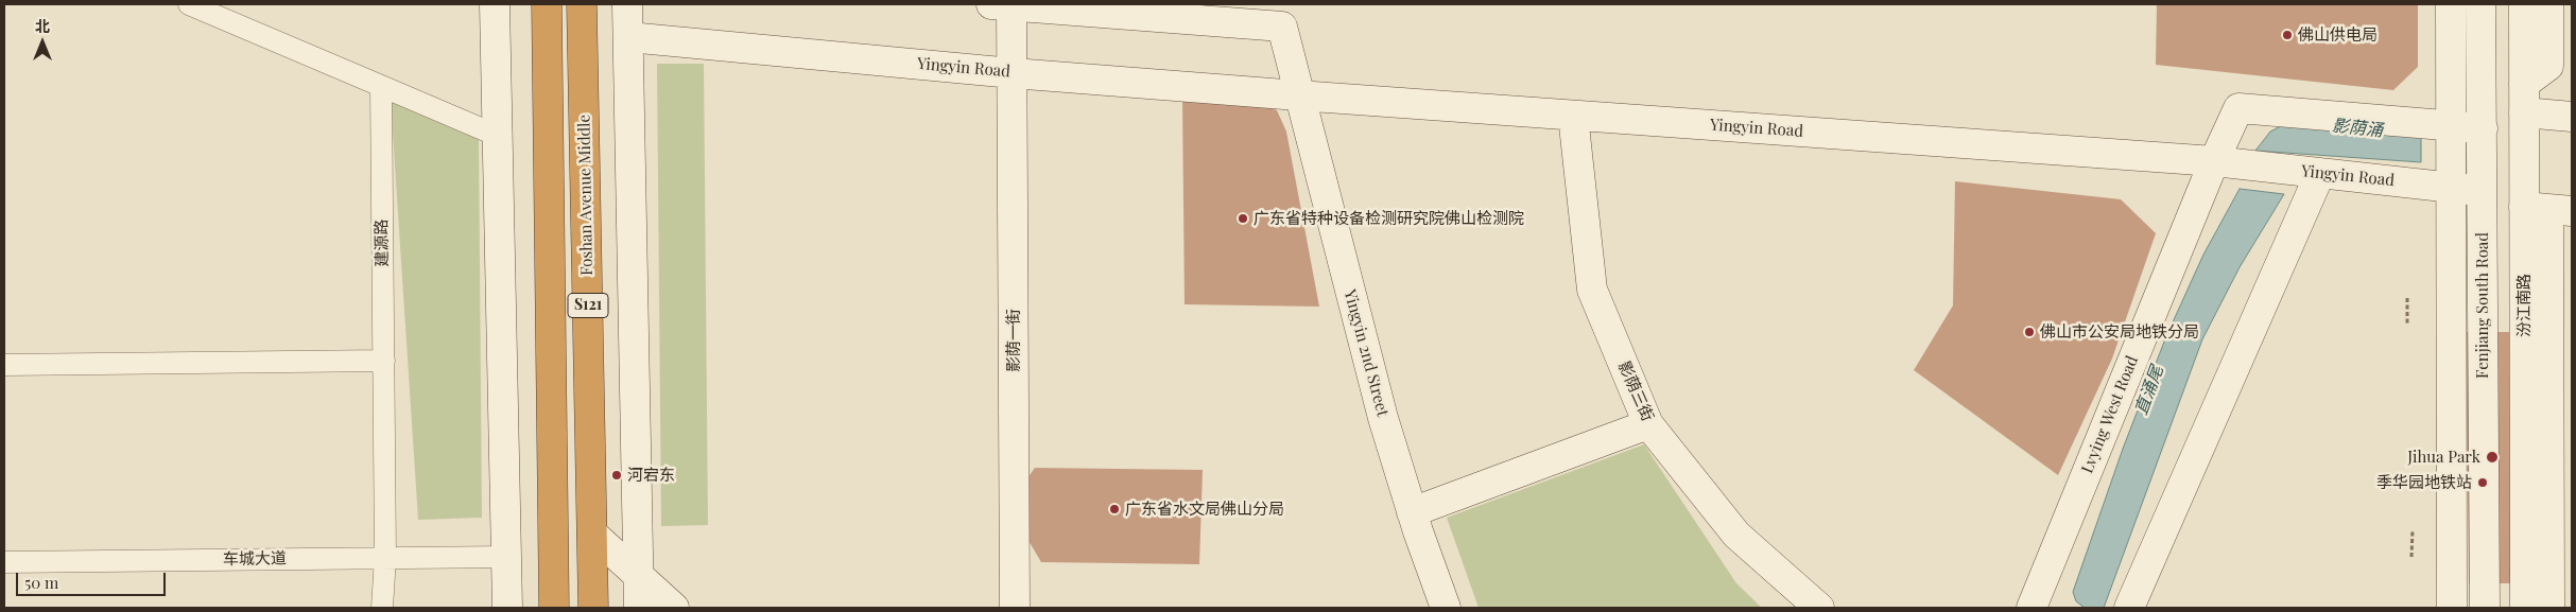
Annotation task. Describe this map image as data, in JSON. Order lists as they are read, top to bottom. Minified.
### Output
{"streets":{"highway":["Foshan Avenue Middle","S121"],"street":["Yingyin Road","建源路","Fenjiang South Road","汾江南路","影荫一街","Yingyin 2nd Street","影荫三街","Lvying West Road","车城大道"]},"crossings":[["Yingyin Road","Fenjiang South Road"],["Yingyin Road","影荫一街"],["Yingyin Road","Yingyin 2nd Street"],["Yingyin Road","影荫三街"],["Yingyin Road","Lvying West Road"],["建源路","车城大道"]],"water":["影荫涌","直涌尾"],"places":["佛山供电局","广东省特种设备检测研究院佛山检测院","佛山市公安局地铁分局","Jihua Park","河宕东","季华园地铁站","广东省水文局佛山分局"],"scale_bar":"50 m","north":"top"}
